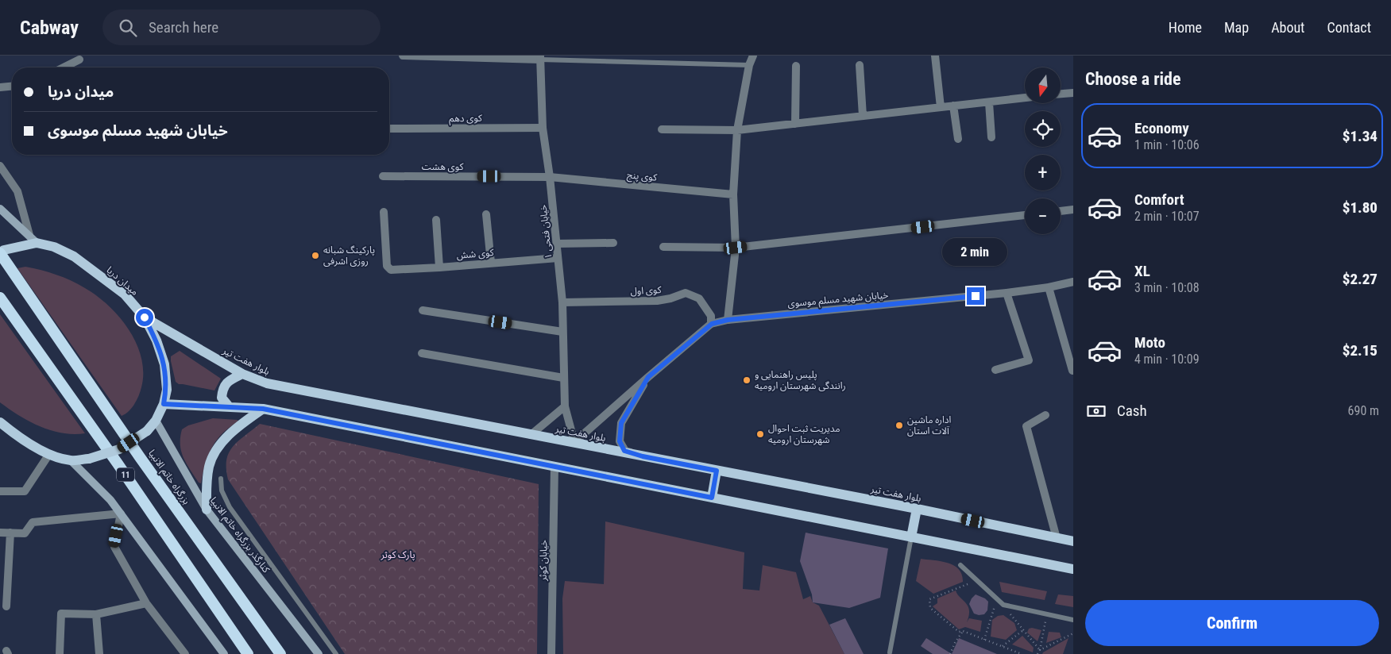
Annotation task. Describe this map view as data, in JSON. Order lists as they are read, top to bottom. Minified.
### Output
{"streets":{"highway":["11","بزرگراه خاتم الانبیا"],"main road":["میدان دریا","بلوار هفت تیر","کنارگذر بزرگراه خاتم الانبیا"],"street":["کوی دهم","کوی هشت","کوی پنج","خیابان فتحی ۱","کوی شش","کوی اول","خیابان شهید مسلم موسوی","خیابان کوثر"]},"crossings":[["کوی دهم","خیابان فتحی ۱"],["کوی هشت","کوی پنج"],["کوی هشت","خیابان فتحی ۱"],["کوی پنج","خیابان فتحی ۱"],["خیابان فتحی ۱","کوی شش"],["خیابان فتحی ۱","کوی اول"],["خیابان فتحی ۱","خیابان شهید مسلم موسوی"],["خیابان فتحی ۱","بلوار هفت تیر"],["میدان دریا","بلوار هفت تیر"],["میدان دریا","کنارگذر بزرگراه خاتم الانبیا"],["کوی اول","خیابان شهید مسلم موسوی"],["خیابان شهید مسلم موسوی","بلوار هفت تیر"]],"parks":["پارک کوثر"],"places":["پارکینگ شبانه روزی اشرفی","پلیس راهنمایی و رانندگی شهرستان ارومیه","اداره ماشین آلات استان","مدیریت ثبت احوال شهرستان ارومیه"],"north":"bottom","page":{"header":"Cabway","search":"Search here","nav":["Home","Map","About","Contact"],"heading":"Choose a ride","map_buttons":["+","−"],"banner":["میدان دریا","خیابان شهید مسلم موسوی"],"list":[{"name":"Economy","note":"1 min · 10:06","value":"$1.34"},{"name":"Comfort","note":"2 min · 10:07","value":"$1.80"},{"name":"XL","note":"3 min · 10:08","value":"$2.27"},{"name":"Moto","note":"4 min · 10:09","value":"$2.15"}],"bubble":"2 min","pay":["Cash","690 m"],"buttons":"Confirm"}}
